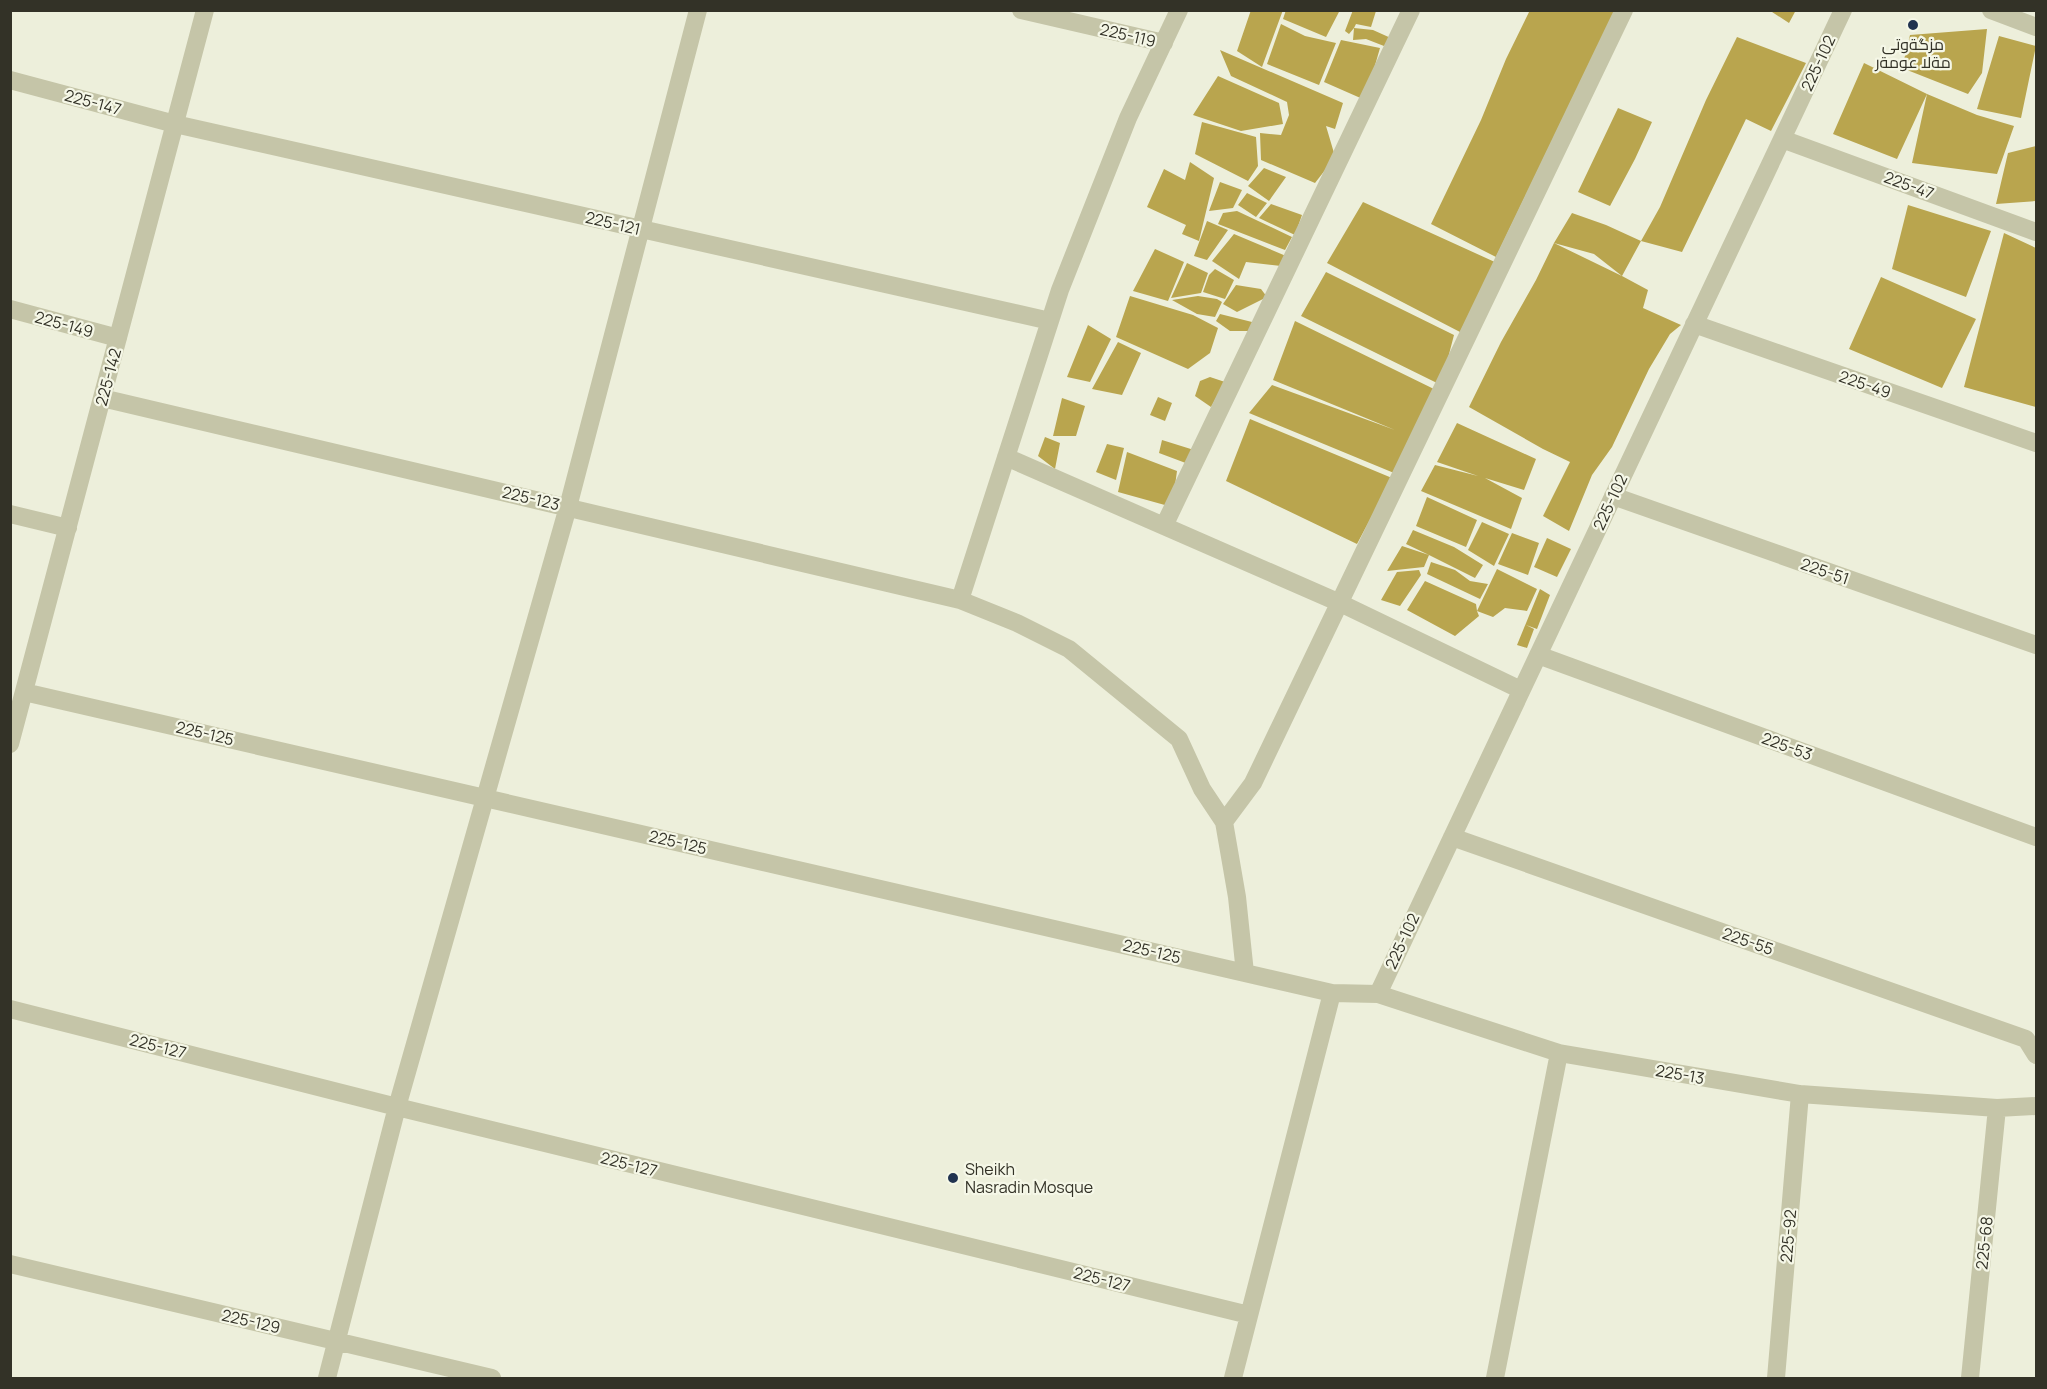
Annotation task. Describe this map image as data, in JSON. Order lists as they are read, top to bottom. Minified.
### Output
{"streets":{"street":["225-119","225-102","225-147","225-47","225-121","225-149","225-142","225-49","225-123","225-51","225-125","225-53","225-55","225-127","225-13","225-92","225-68","225-129"]},"crossings":[["225-102","225-47"],["225-102","225-49"],["225-102","225-51"],["225-102","225-53"],["225-102","225-55"],["225-102","225-13"],["225-147","225-121"],["225-147","225-142"],["225-121","225-142"],["225-149","225-142"],["225-142","225-123"],["225-142","225-125"],["225-125","225-13"],["225-13","225-92"],["225-13","225-68"]],"places":["مزگةوتی مةلا عومةر","Sheikh Nasradin Mosque"]}
